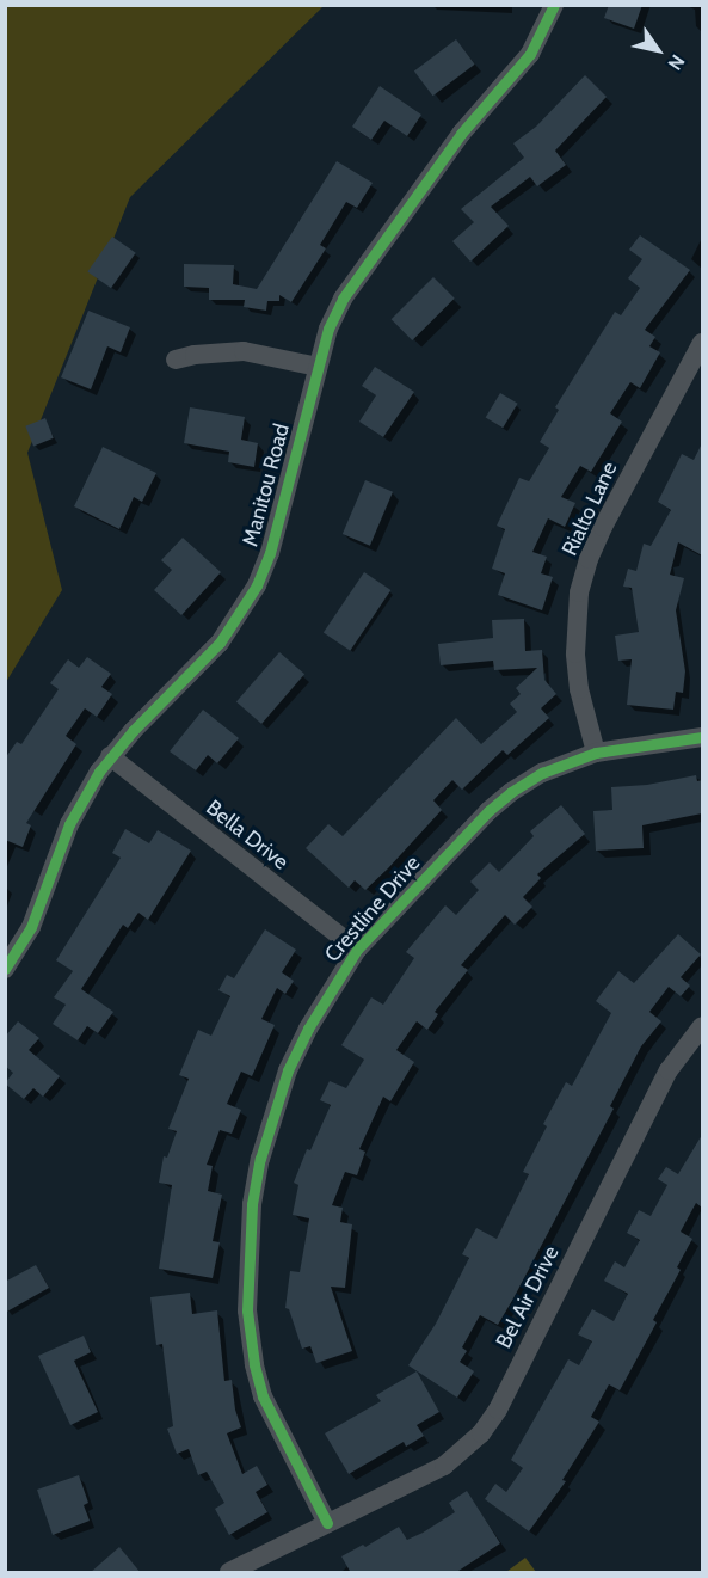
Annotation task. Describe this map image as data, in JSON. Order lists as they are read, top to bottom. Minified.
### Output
{"streets":{"street":["Manitou Road","Rialto Lane","Bella Drive","Crestline Drive","Bel Air Drive"]},"crossings":[["Manitou Road","Bella Drive"],["Rialto Lane","Crestline Drive"],["Bella Drive","Crestline Drive"],["Crestline Drive","Bel Air Drive"]],"north":"bottom right"}
